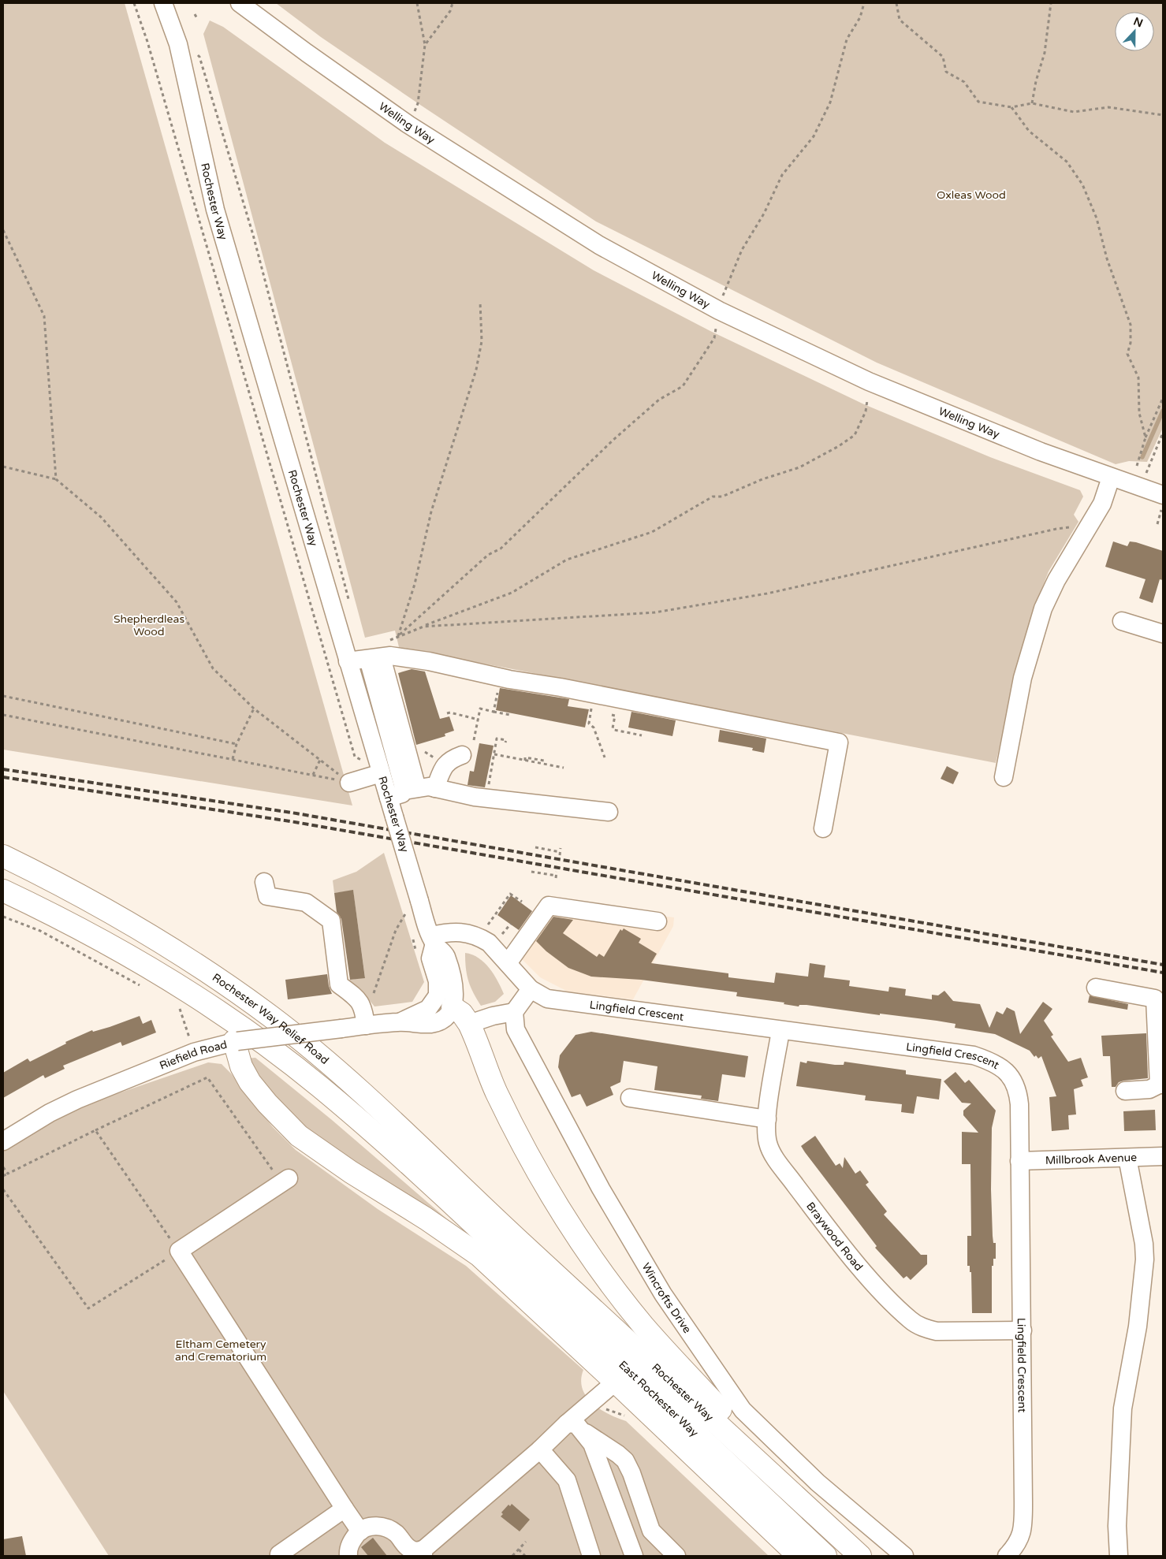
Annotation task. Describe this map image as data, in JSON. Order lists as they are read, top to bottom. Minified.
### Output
{"streets":{"highway":["Rochester Way","Rochester Way Relief Road","East Rochester Way"],"street":["Welling Way","Lingfield Crescent","Riefield Road","Millbrook Avenue","Braywood Road","Wincrofts Drive"]},"crossings":[["Rochester Way","Lingfield Crescent"],["Rochester Way","Rochester Way Relief Road"],["Rochester Way","Riefield Road"],["Rochester Way","East Rochester Way"],["Lingfield Crescent","Riefield Road"],["Lingfield Crescent","Millbrook Avenue"],["Lingfield Crescent","Braywood Road"],["Rochester Way Relief Road","East Rochester Way"]],"parks":["Oxleas Wood","Shepherdleas Wood","Eltham Cemetery and Crematorium"],"north":"top"}
